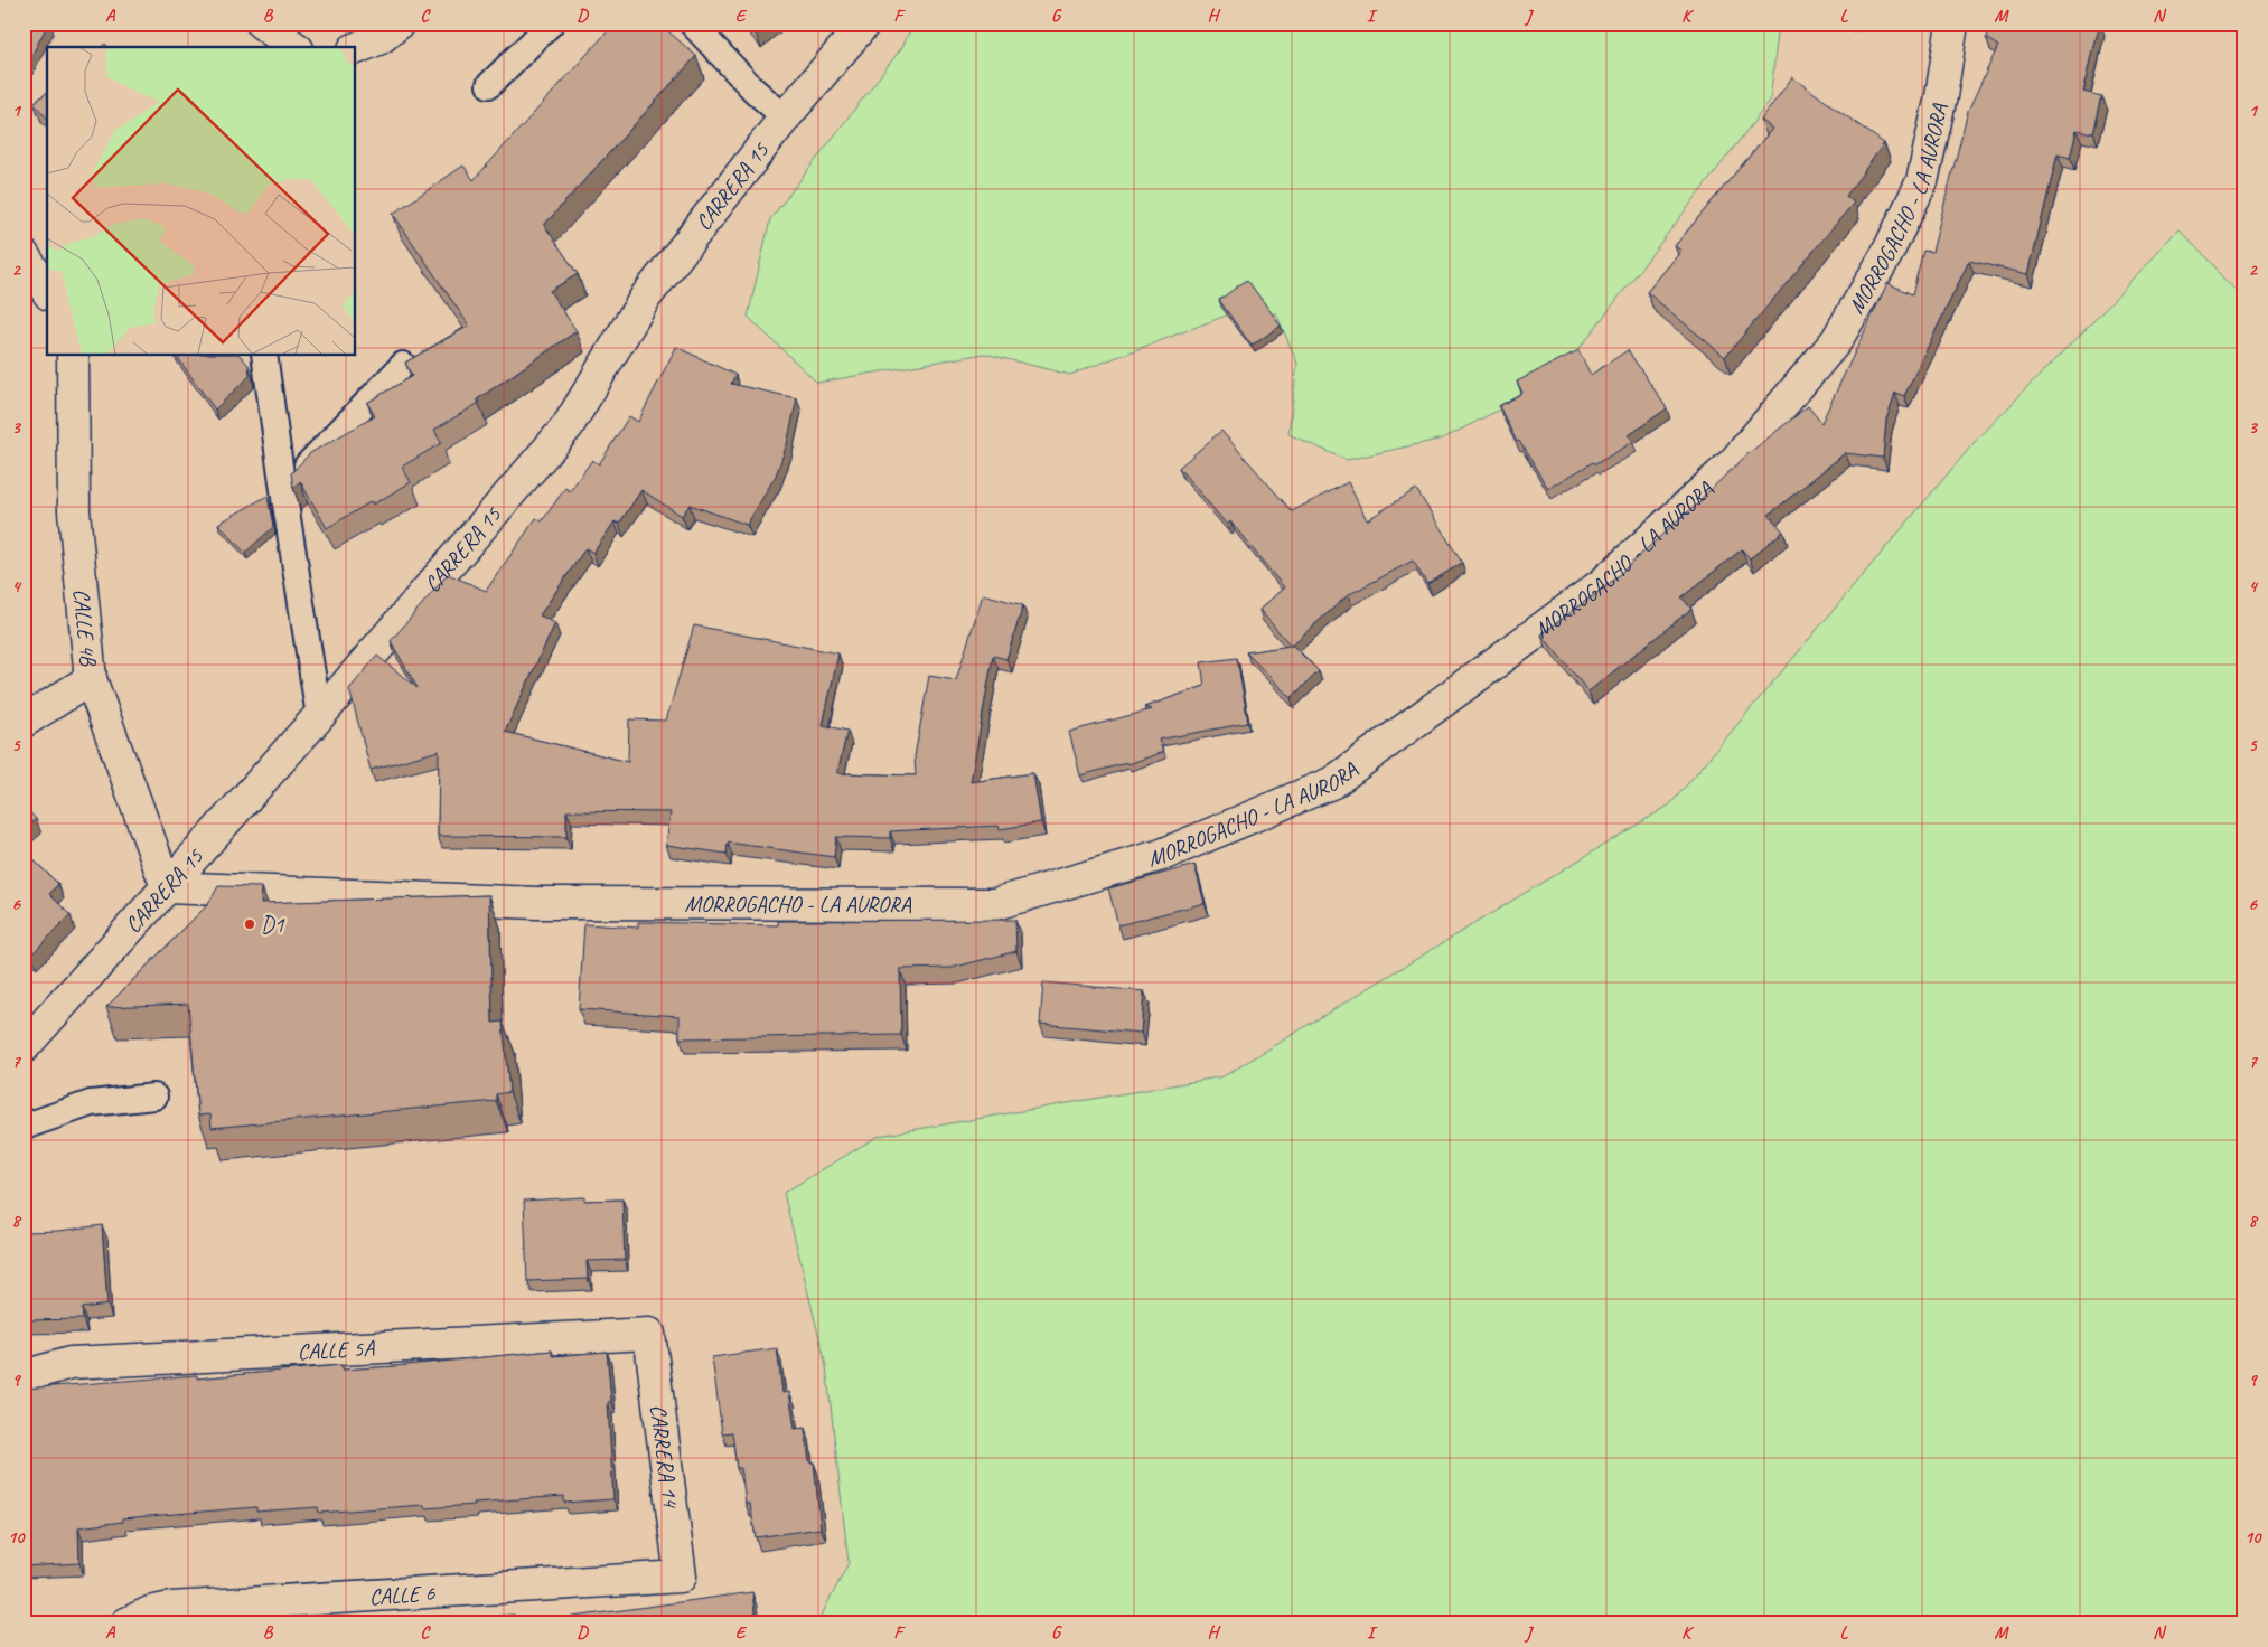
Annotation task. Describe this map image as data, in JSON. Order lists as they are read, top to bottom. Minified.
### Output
{"streets":{"street":["CARRERA 15","MORROGACHO - LA AURORA","CALLE 4B","CALLE 5A","CARRERA 14","CALLE 6"]},"crossings":[["CARRERA 15","MORROGACHO - LA AURORA"],["CARRERA 15","CALLE 4B"],["MORROGACHO - LA AURORA","CALLE 4B"],["CALLE 5A","CARRERA 14"],["CARRERA 14","CALLE 6"]],"places":["D1"],"grid":{"columns":["A","B","C","D","E","F","G","H","I","J","K","L","M","N"],"rows":["1","2","3","4","5","6","7","8","9","10"]}}
